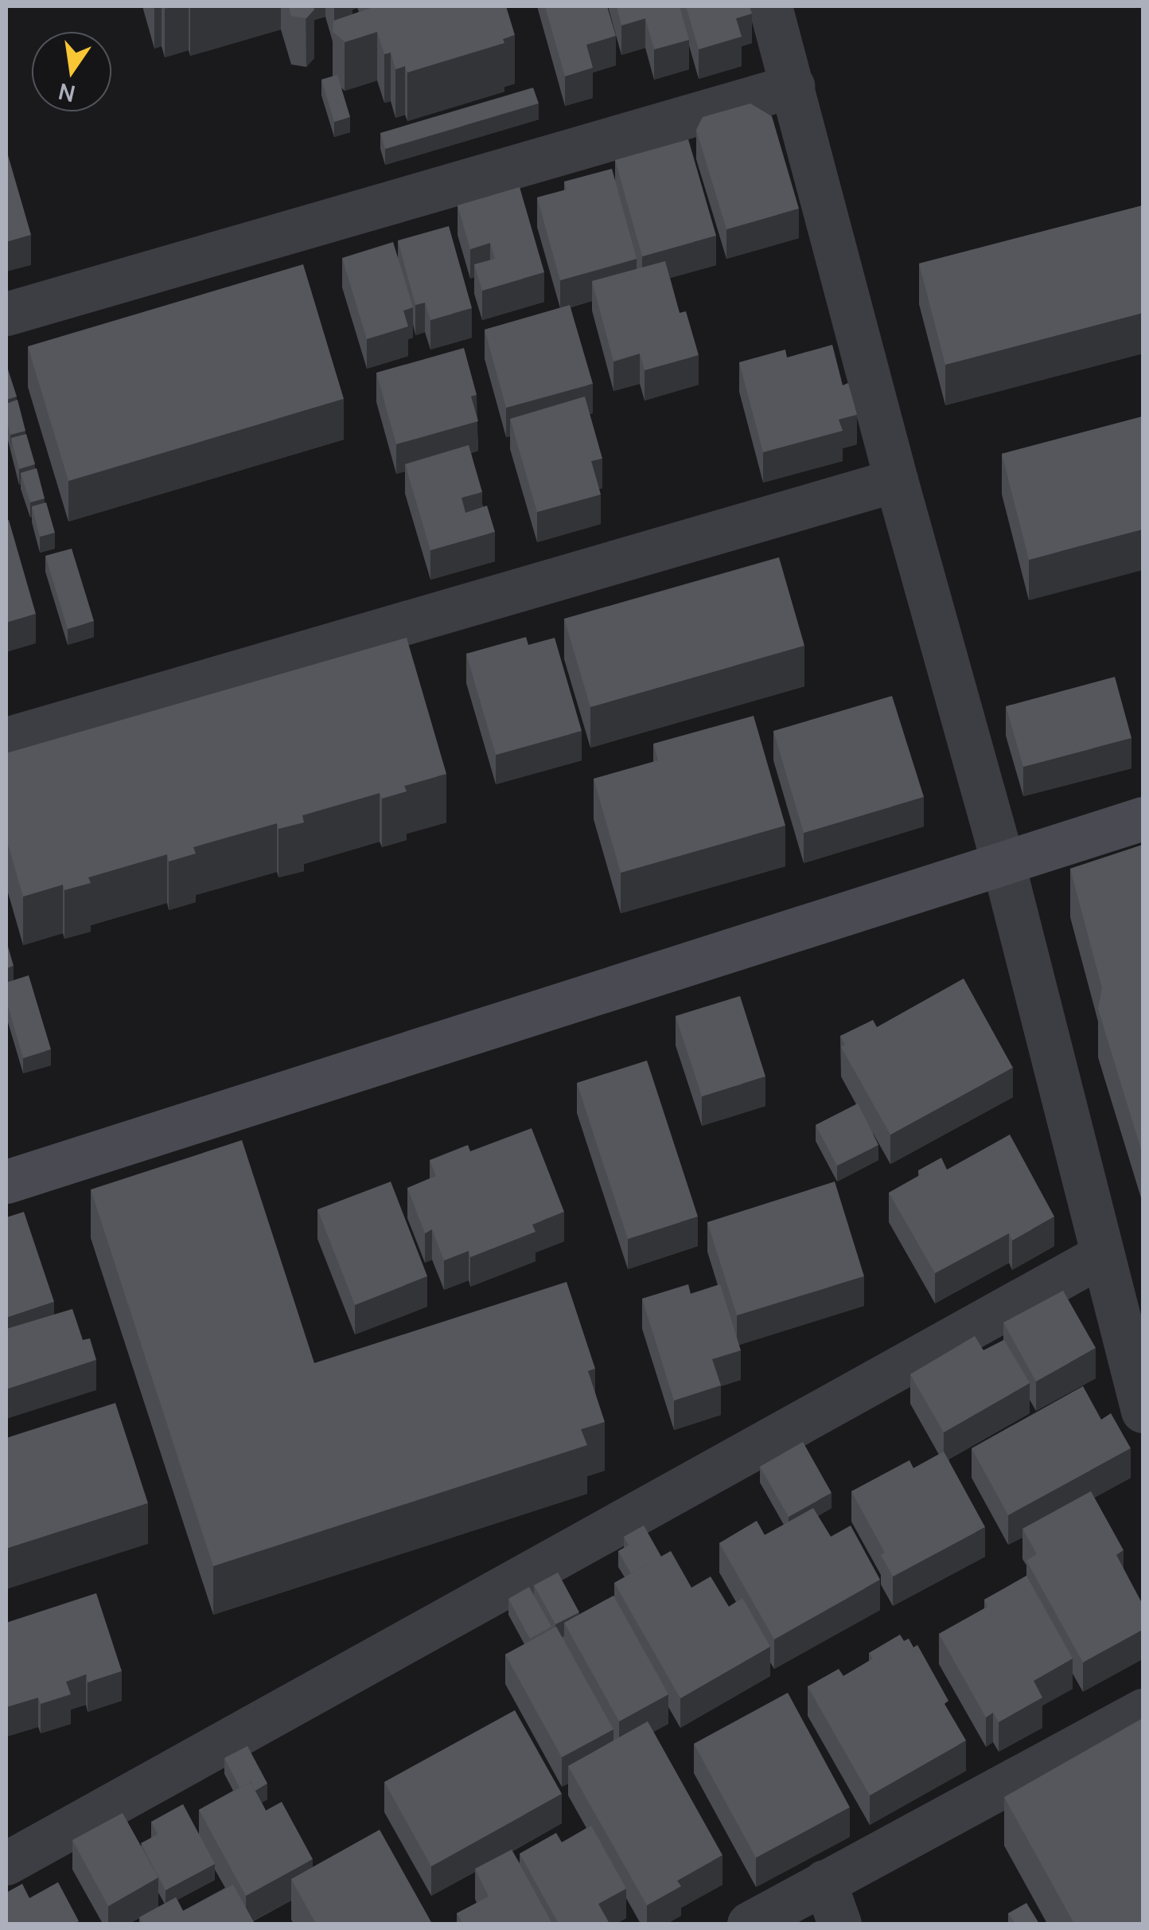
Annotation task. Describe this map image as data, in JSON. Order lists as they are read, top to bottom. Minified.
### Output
{"north":"bottom"}
